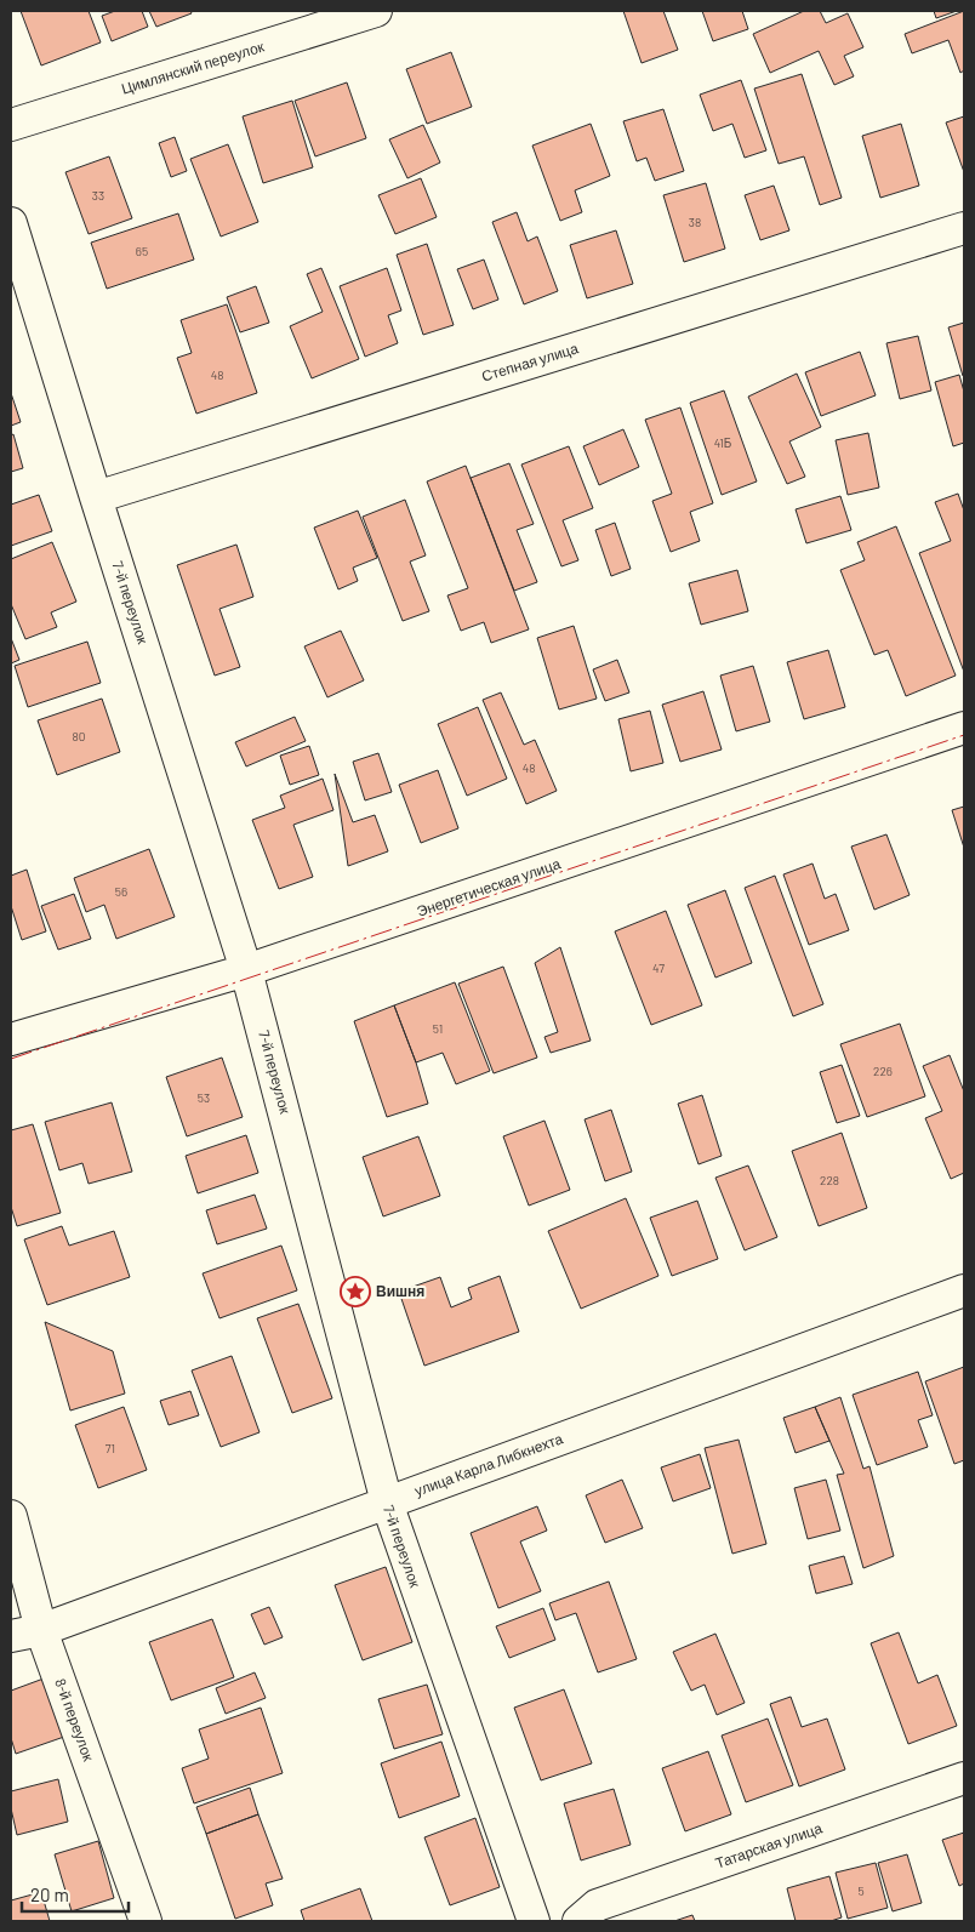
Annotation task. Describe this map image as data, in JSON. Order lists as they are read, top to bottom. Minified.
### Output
{"streets":{"street":["Цимлянский переулок","Степная улица","7-й переулок","Энергетическая улица","улица Карла Либкнехта","8-й переулок","Татарская улица"]},"crossings":[["Степная улица","7-й переулок"],["7-й переулок","Энергетическая улица"],["7-й переулок","улица Карла Либкнехта"],["улица Карла Либкнехта","8-й переулок"]],"places":{"place":["Вишня"]},"house_numbers":["33","38","65","48","41Б","80","48","56","47","51","226","53","228","71","5"],"scale_bar":"20 m"}
